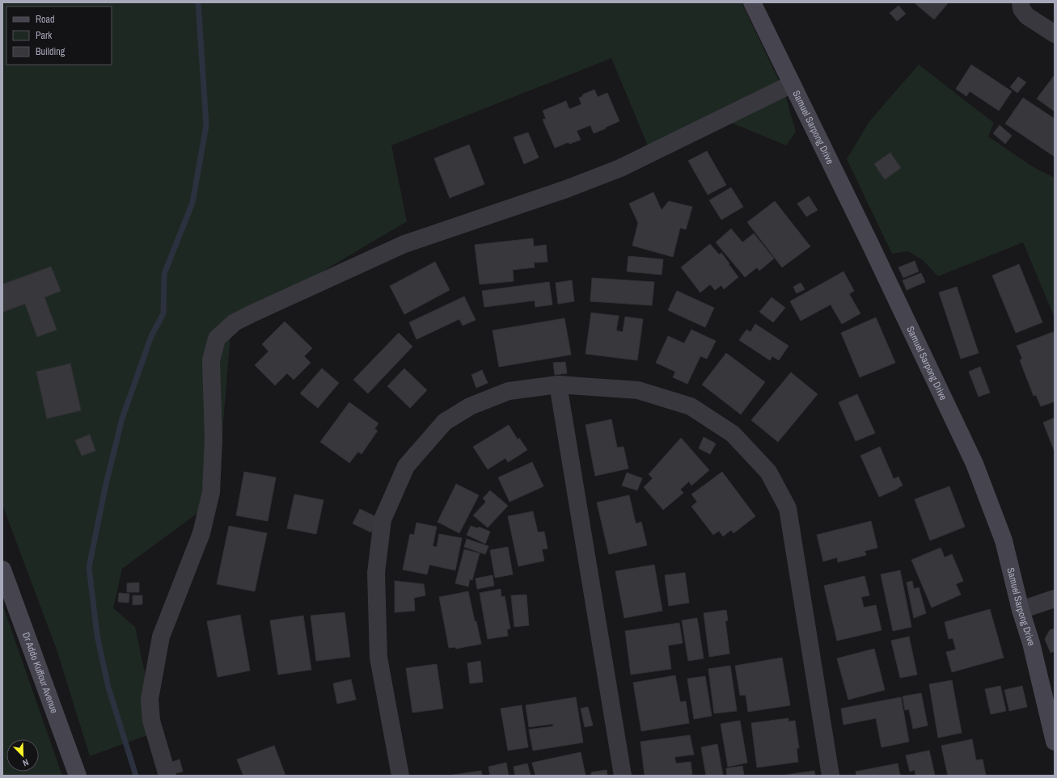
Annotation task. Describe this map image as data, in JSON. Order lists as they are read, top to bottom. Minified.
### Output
{"streets":{"street":["Samuel Sarpong Drive","Dr Addo Kuffour Avenue"]},"legend":["Road","Park","Building"],"north":"bottom right"}
